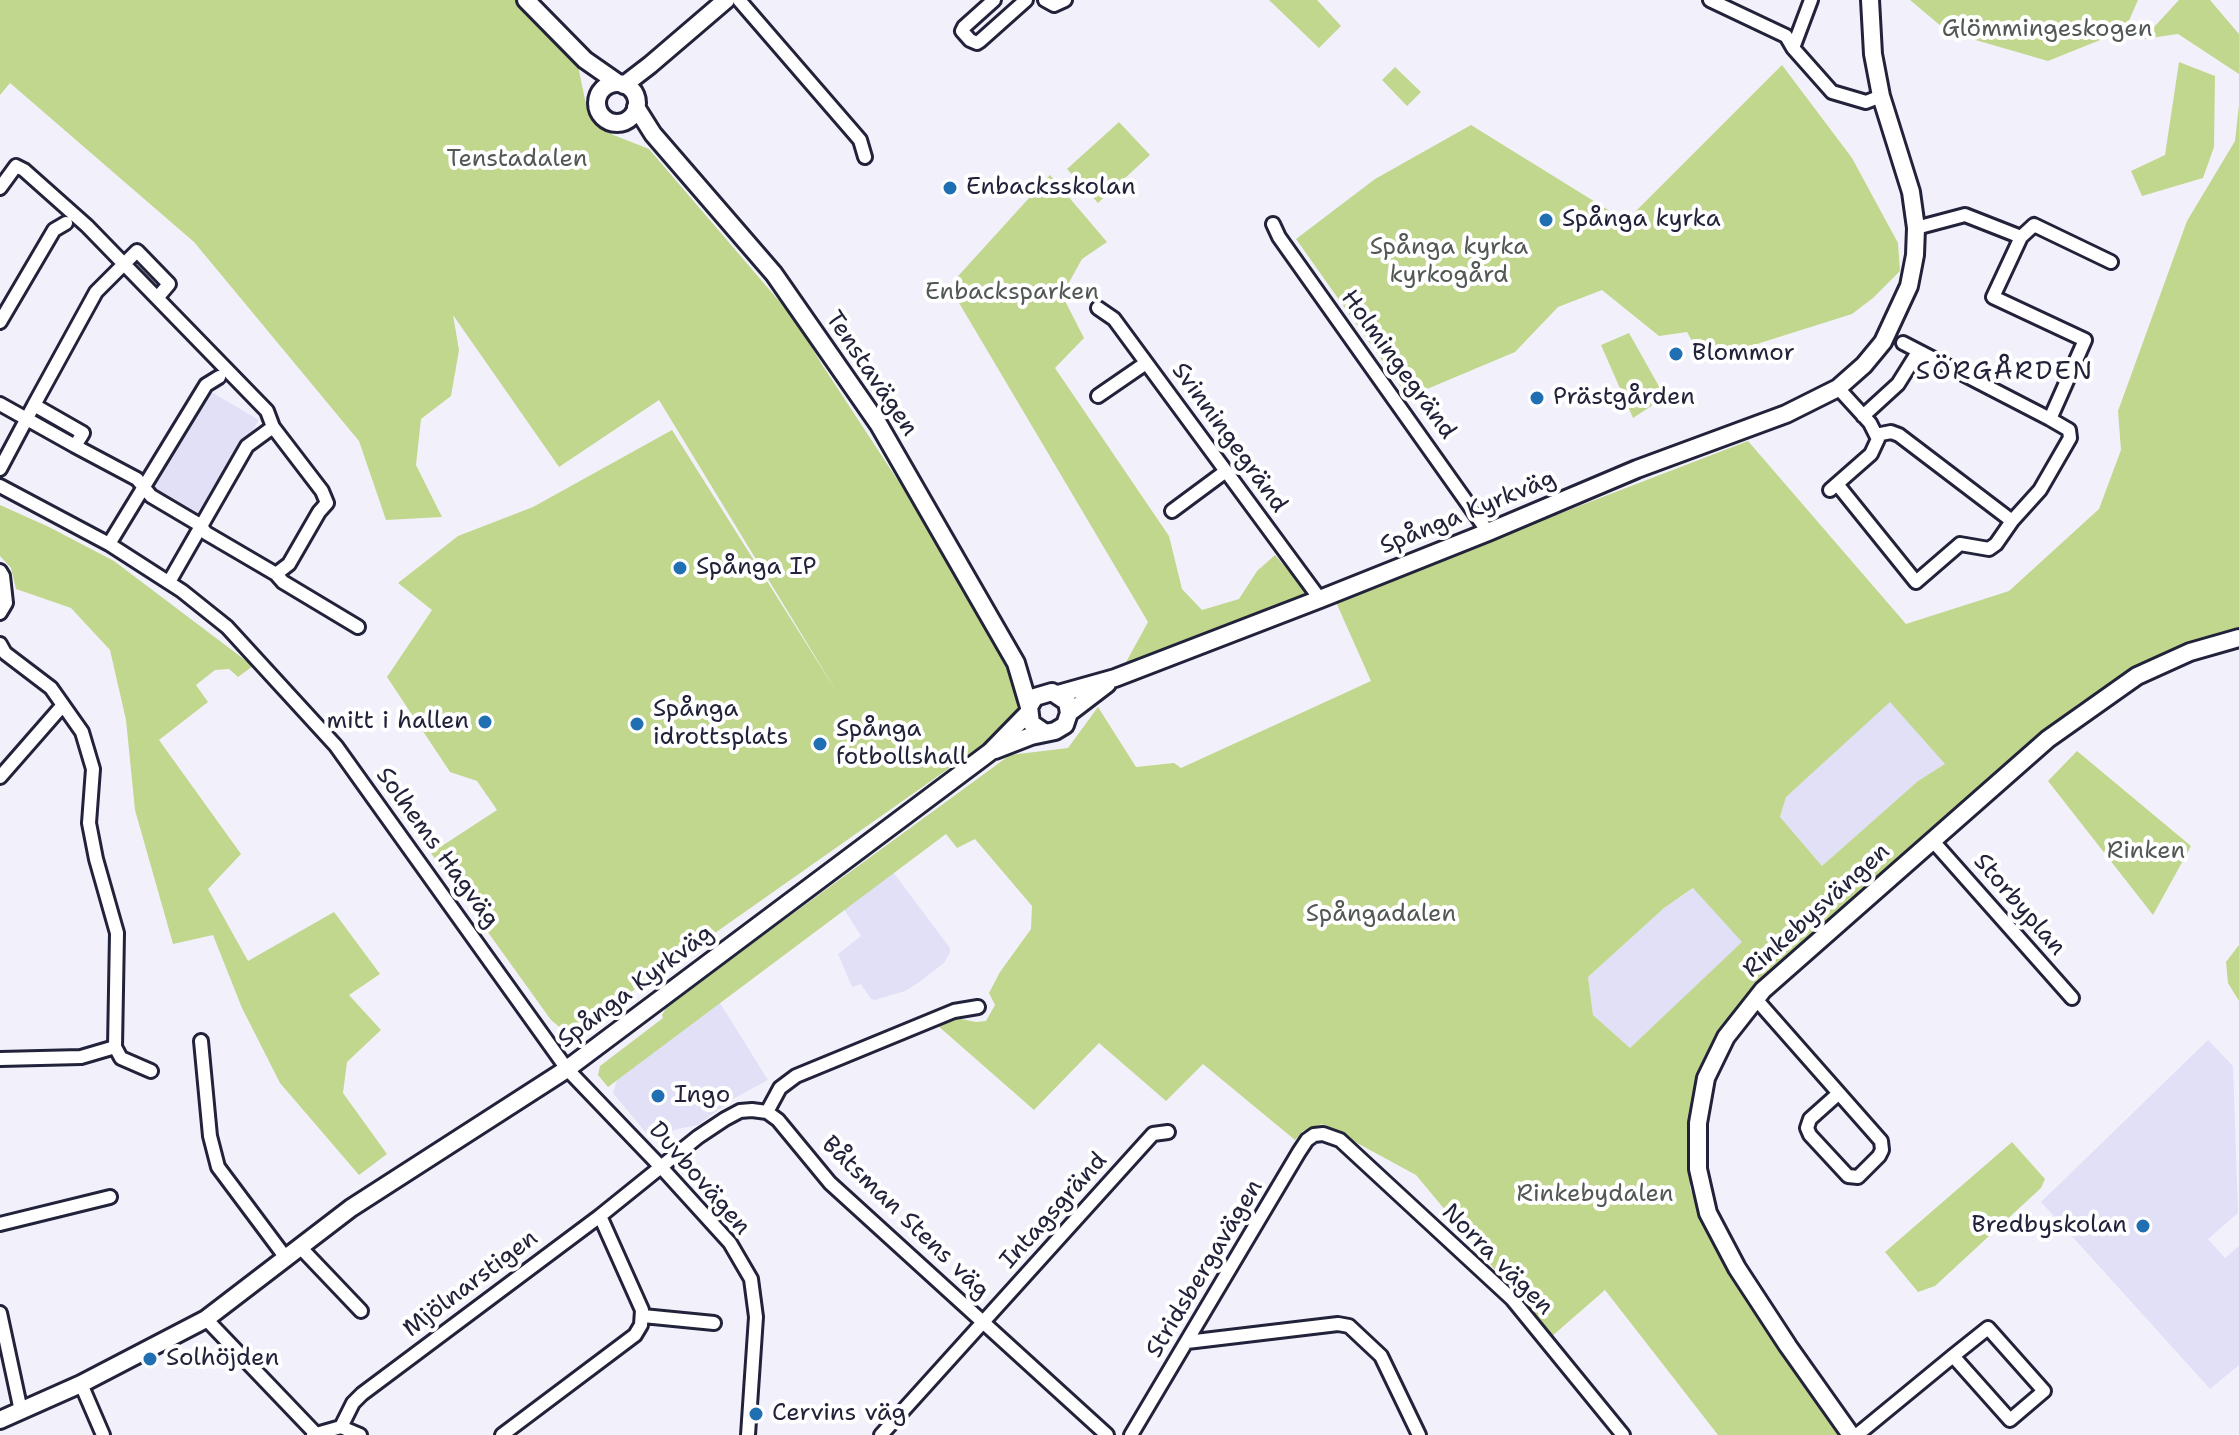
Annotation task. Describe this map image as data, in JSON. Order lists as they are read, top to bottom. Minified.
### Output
{"streets":{"street":["Holmingegränd","Tenstavägen","Svinningegränd","Spånga Kyrkväg","Solhems Hagväg","Storbyplan","Rinkebysvängen","Duvbovägen","Intagsgränd","Båtsman Stens väg","Norra vägen","Stridsbergavägen","Mjölnarstigen"]},"crossings":[["Holmingegränd","Spånga Kyrkväg"],["Tenstavägen","Spånga Kyrkväg"],["Svinningegränd","Spånga Kyrkväg"],["Spånga Kyrkväg","Solhems Hagväg"],["Spånga Kyrkväg","Duvbovägen"],["Solhems Hagväg","Duvbovägen"],["Storbyplan","Rinkebysvängen"],["Duvbovägen","Mjölnarstigen"],["Intagsgränd","Båtsman Stens väg"],["Norra vägen","Stridsbergavägen"]],"districts":["SÖRGÅRDEN"],"parks":["Glömmingeskogen","Tenstadalen","Spånga kyrka kyrkogård","Enbacksparken","Rinken","Spångadalen","Rinkebydalen"],"places":["Enbacksskolan","Spånga kyrka","Blommor","Prästgården","Spånga IP","mitt i hallen","Spånga idrottsplats","Spånga fotbollshall","Ingo","Bredbyskolan","Solhöjden","Cervins väg"]}
